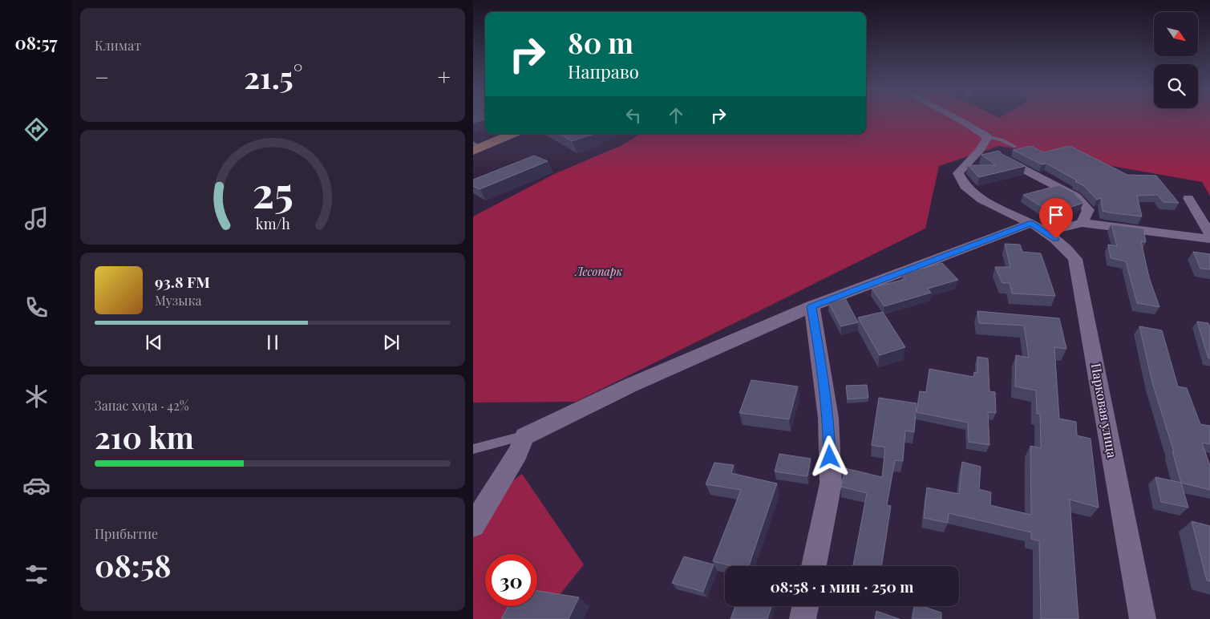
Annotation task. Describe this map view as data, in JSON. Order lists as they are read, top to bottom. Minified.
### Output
{"streets":{"street":["Парковая улица"]},"parks":["Лесопарк"],"north":"bottom right","page":{"tabs":"08:57","tile":["Климат",["Запас хода · 42%","210 km"],["Прибытие","08:58"]],"turn":["80 m","Направо"],"heat":["−","21.5°","+"],"song":["93.8 FM","Музыка"],"limit":"30","trip":"08:58 · 1 мин · 250 m","gauge":["25","km/h"]}}
